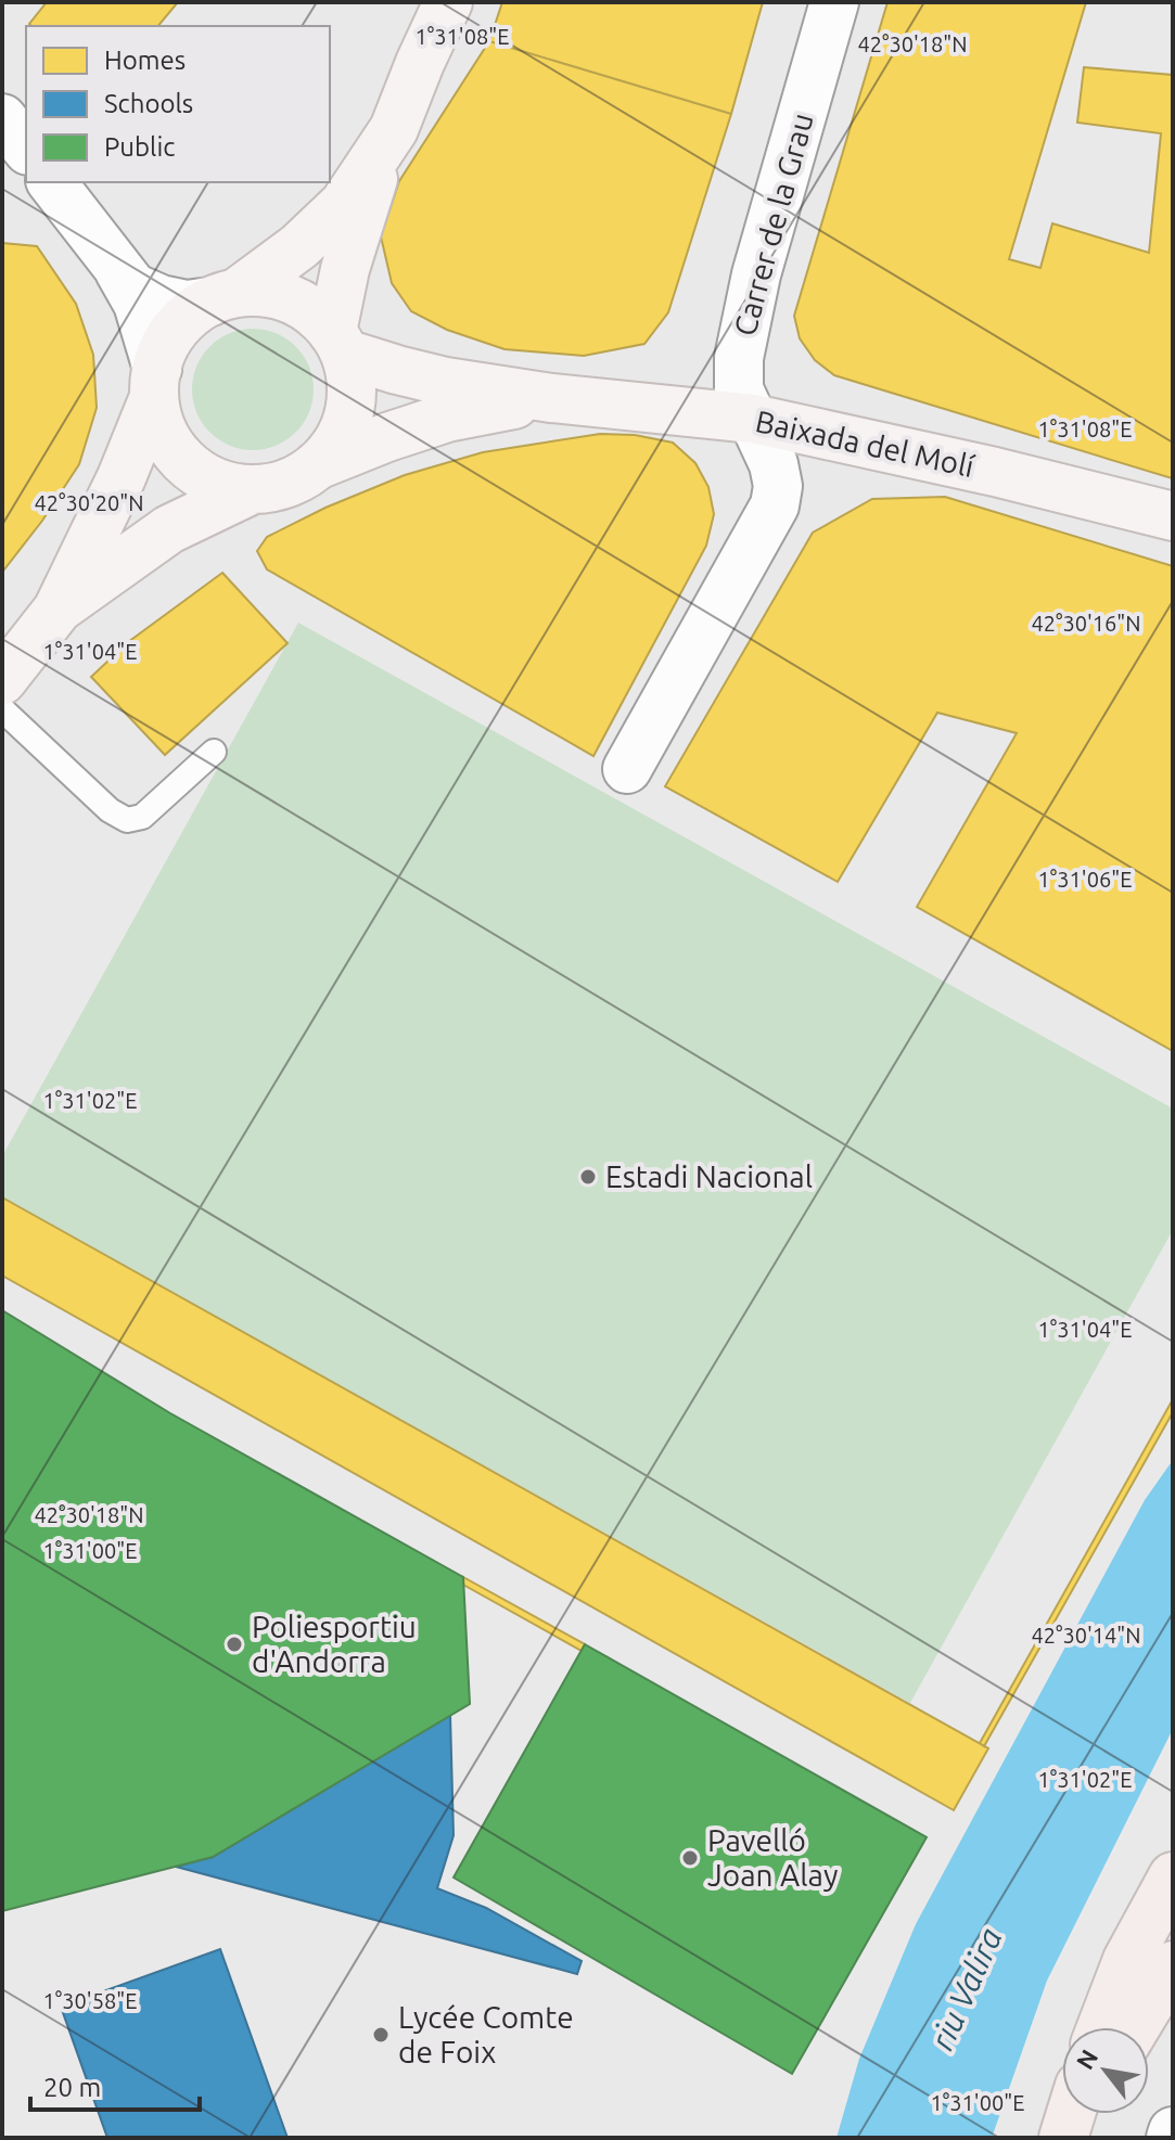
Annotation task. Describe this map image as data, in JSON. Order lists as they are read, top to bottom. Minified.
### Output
{"streets":{"main road":["Baixada del Molí"],"street":["Carrer de la Grau"]},"crossings":[["Carrer de la Grau","Baixada del Molí"]],"water":["riu Valira"],"places":["Estadi Nacional","Poliesportiu d'Andorra","Pavelló Joan Alay","Lycée Comte de Foix"],"legend":["Homes","Schools","Public"],"scale_bar":"20 m","north":"top left","coordinates":["1°31'08\"E","42°30'18\"N","42°30'20\"N","42°30'16\"N","1°31'04\"E","1°31'06\"E","1°31'02\"E","1°31'00\"E","42°30'14\"N","1°30'58\"E"]}
